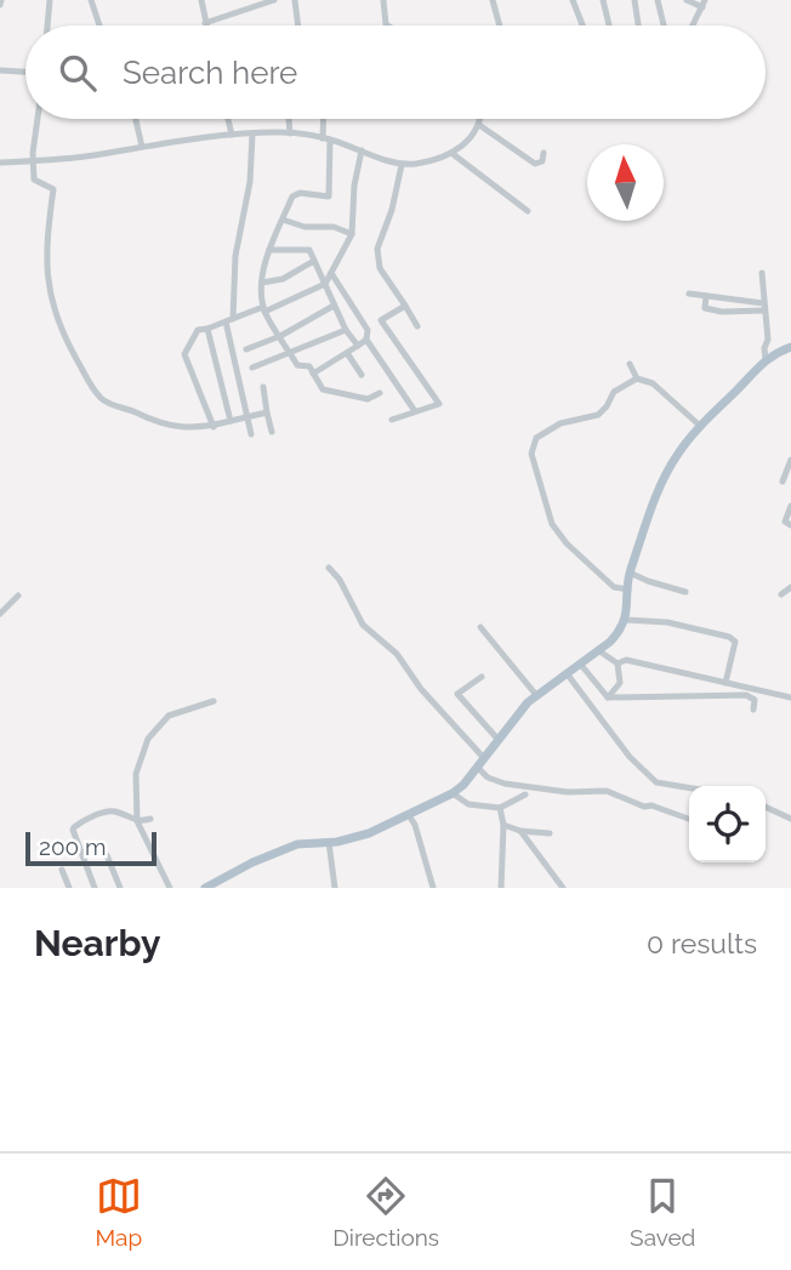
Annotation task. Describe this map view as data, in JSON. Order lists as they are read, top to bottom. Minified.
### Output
{"scale_bar":"200 m","north":"top","page":{"search":"Search here","scale":"200 m","heading":["Nearby","0 results"],"nav":["Map","Directions","Saved"]}}
